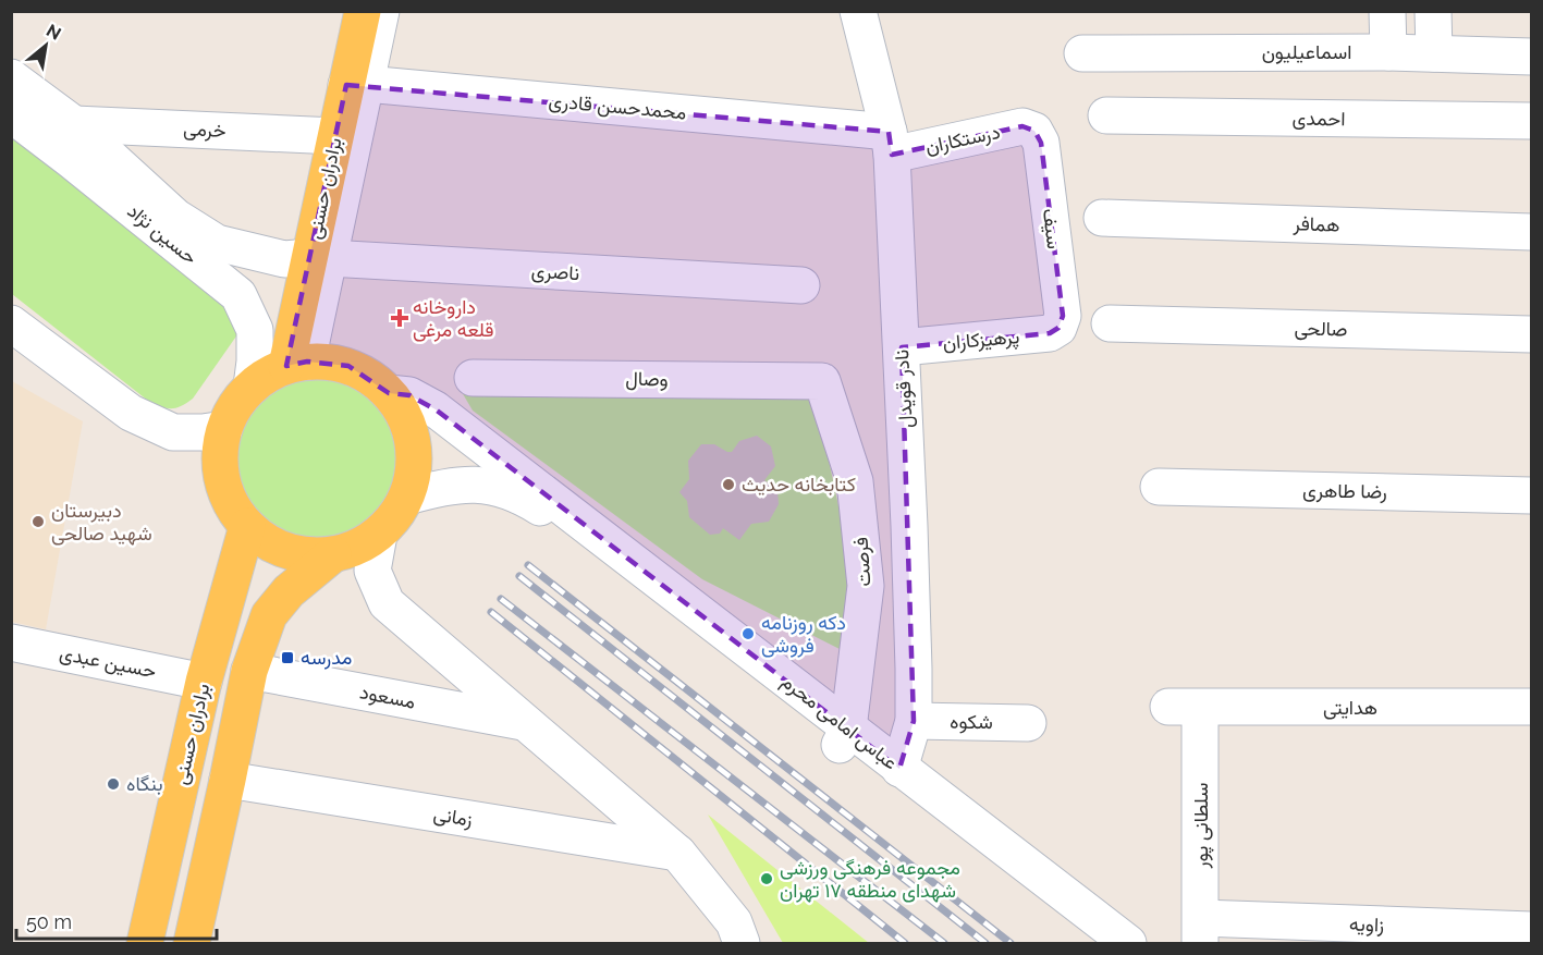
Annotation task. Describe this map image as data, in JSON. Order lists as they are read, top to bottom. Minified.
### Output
{"streets":{"main road":["برادران حسنی"],"street":["اسماعیلیون","محمدحسن قادری","احمدی","خرمی","درستکاران","همافر","سیف","حسین نژاد","ناصری","صالحی","پرهیزکاران","وصال","نادر قویدل","رضا طاهری","فرصت","حسین عبدی","مسعود","هدایتی","عباس امامی محرم","شکوه","زمانی","سلطانی پور","زاویه"]},"crossings":[["محمدحسن قادری","درستکاران"],["محمدحسن قادری","برادران حسنی"],["محمدحسن قادری","نادر قویدل"],["خرمی","برادران حسنی"],["خرمی","ناصری"],["درستکاران","سیف"],["درستکاران","نادر قویدل"],["برادران حسنی","حسین نژاد"],["برادران حسنی","ناصری"],["برادران حسنی","حسین عبدی"],["برادران حسنی","عباس امامی محرم"],["سیف","پرهیزکاران"],["حسین نژاد","عباس امامی محرم"],["پرهیزکاران","نادر قویدل"],["وصال","فرصت"],["نادر قویدل","عباس امامی محرم"],["نادر قویدل","شکوه"],["فرصت","عباس امامی محرم"],["هدایتی","سلطانی پور"],["سلطانی پور","زاویه"]],"places":{"health":["داروخانه قلعه مرغی"],"other":["کتابخانه حدیث","دبیرستان شهید صالحی","دکه روزنامه فروشی","بنگاه","مجموعه فرهنگی ورزشی شهدای منطقه ۱۷ تهران"],"transit":["مدرسه"]},"scale_bar":"50 m","north":"top right"}
